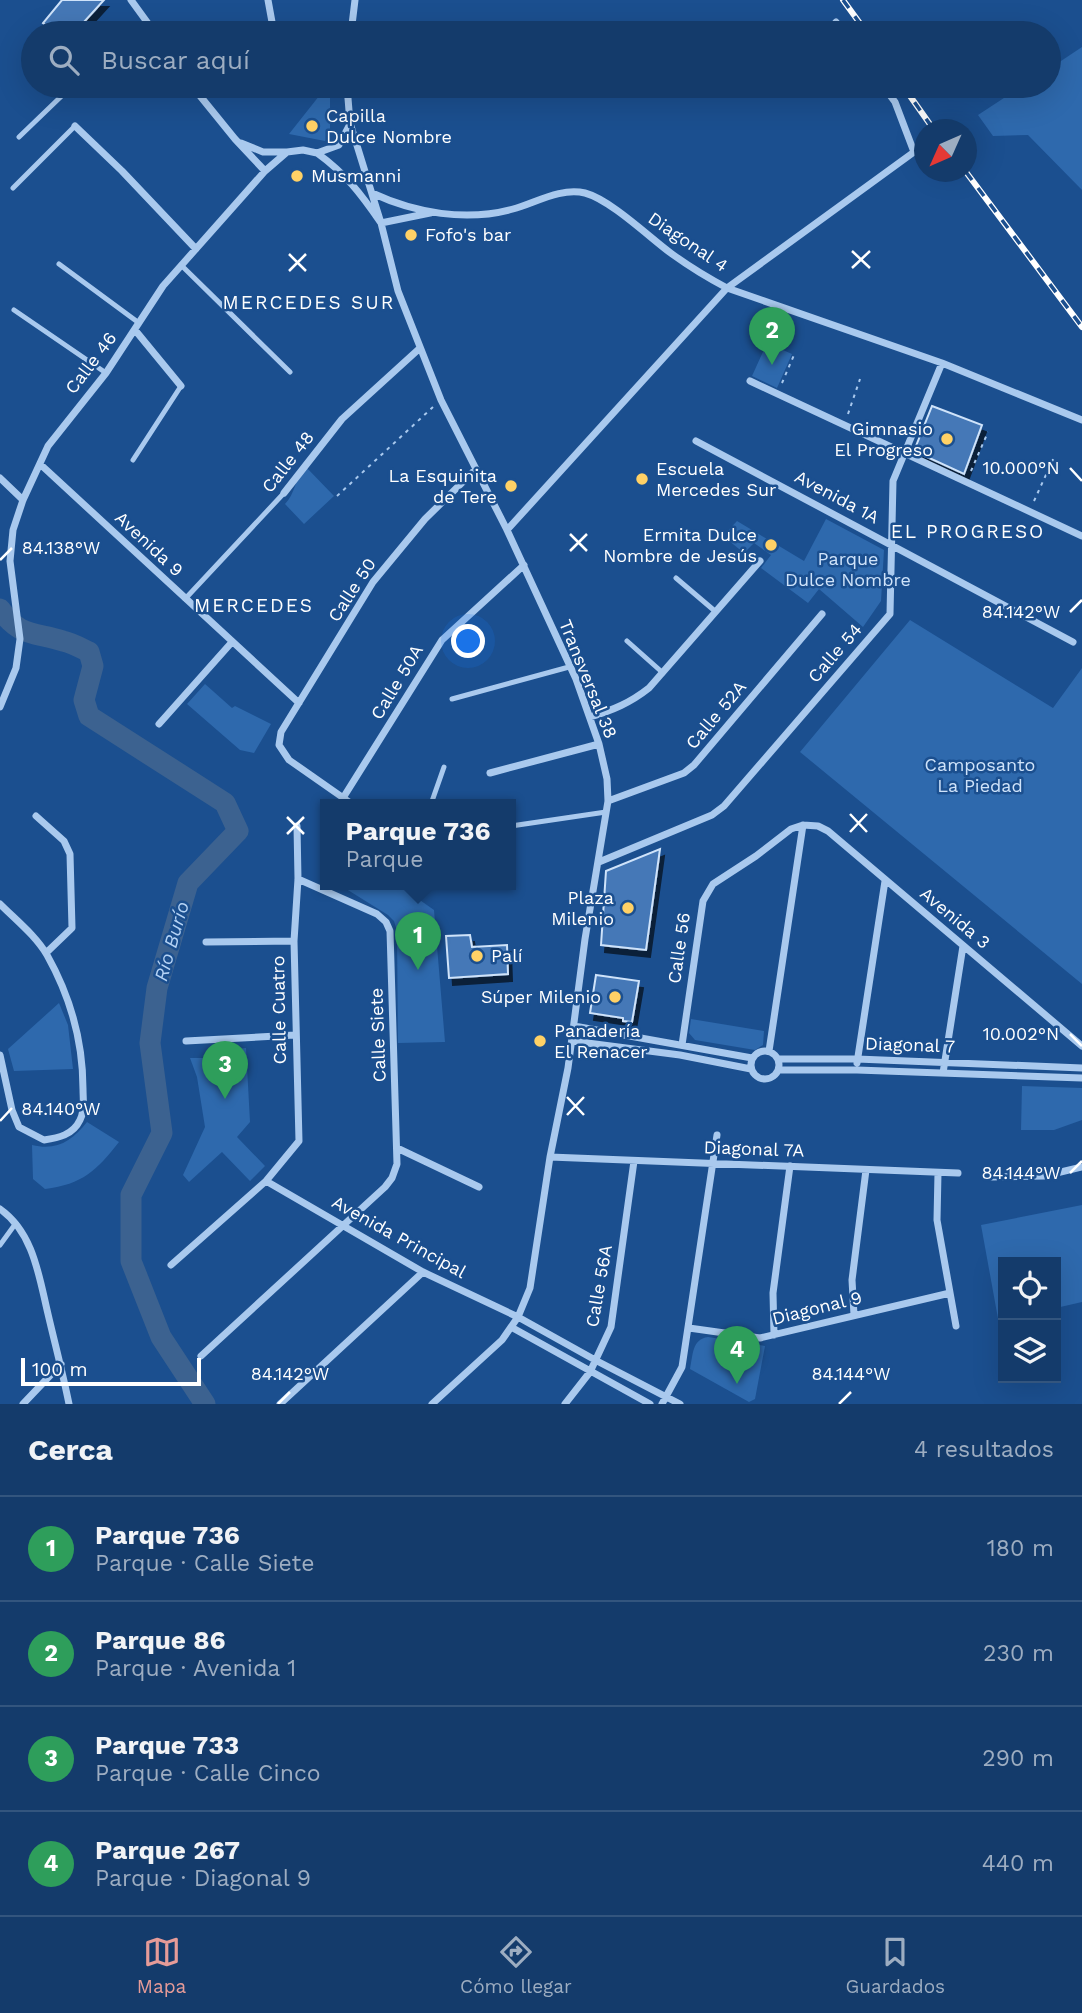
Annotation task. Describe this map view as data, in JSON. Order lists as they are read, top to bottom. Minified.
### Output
{"streets":{"street":["Diagonal 4","Calle 46","Calle 48","Avenida 1A","Avenida 9","Calle 50","Calle 54","Transversal 38","Calle 50A","Calle 52A","Avenida 3","Calle 56","Calle Cuatro","Calle Siete","Diagonal 7","Diagonal 7A","Avenida Principal","Calle 56A","Diagonal 9"]},"crossings":[["Diagonal 4","Calle 54"],["Diagonal 4","Transversal 38"],["Calle 46","Avenida 9"],["Calle 48","Avenida 9"],["Calle 48","Transversal 38"],["Avenida 1A","Calle 54"],["Avenida 9","Calle 50"],["Calle 50","Transversal 38"],["Calle 50","Calle 50A"],["Calle 54","Transversal 38"],["Transversal 38","Calle 50A"],["Transversal 38","Calle 52A"],["Transversal 38","Diagonal 7"],["Transversal 38","Diagonal 7A"],["Transversal 38","Avenida Principal"],["Avenida 3","Calle 56"],["Calle Cuatro","Calle Siete"],["Calle Cuatro","Avenida Principal"],["Calle Siete","Avenida Principal"],["Diagonal 7A","Calle 56A"],["Avenida Principal","Calle 56A"]],"districts":["MERCEDES SUR","EL PROGRESO","MERCEDES"],"water":["Río Burío"],"parks":["Parque Dulce Nombre","Camposanto La Piedad"],"places":["Capilla Dulce Nombre","Musmanni","Fofo's bar","Gimnasio El Progreso","Escuela Mercedes Sur","La Esquinita de Tere","Ermita Dulce Nombre de Jesús","Plaza Milenio","Palí","Súper Milenio","Panadería El Renacer"],"scale_bar":"100 m","north":"bottom left","page":{"search":"Buscar aquí","pins":["2","1","3","4"],"popup":["Parque 736","Parque"],"scale":"100 m","heading":["Cerca","4 resultados"],"list":[{"mark":"1","name":"Parque 736","note":"Parque · Calle Siete","value":"180 m"},{"mark":"2","name":"Parque 86","note":"Parque · Avenida 1","value":"230 m"},{"mark":"3","name":"Parque 733","note":"Parque · Calle Cinco","value":"290 m"},{"mark":"4","name":"Parque 267","note":"Parque · Diagonal 9","value":"440 m"}],"nav":["Mapa","Cómo llegar","Guardados"]},"coordinates":["10.000°N","84.138°W","84.142°W","10.002°N","84.140°W","84.144°W"]}
